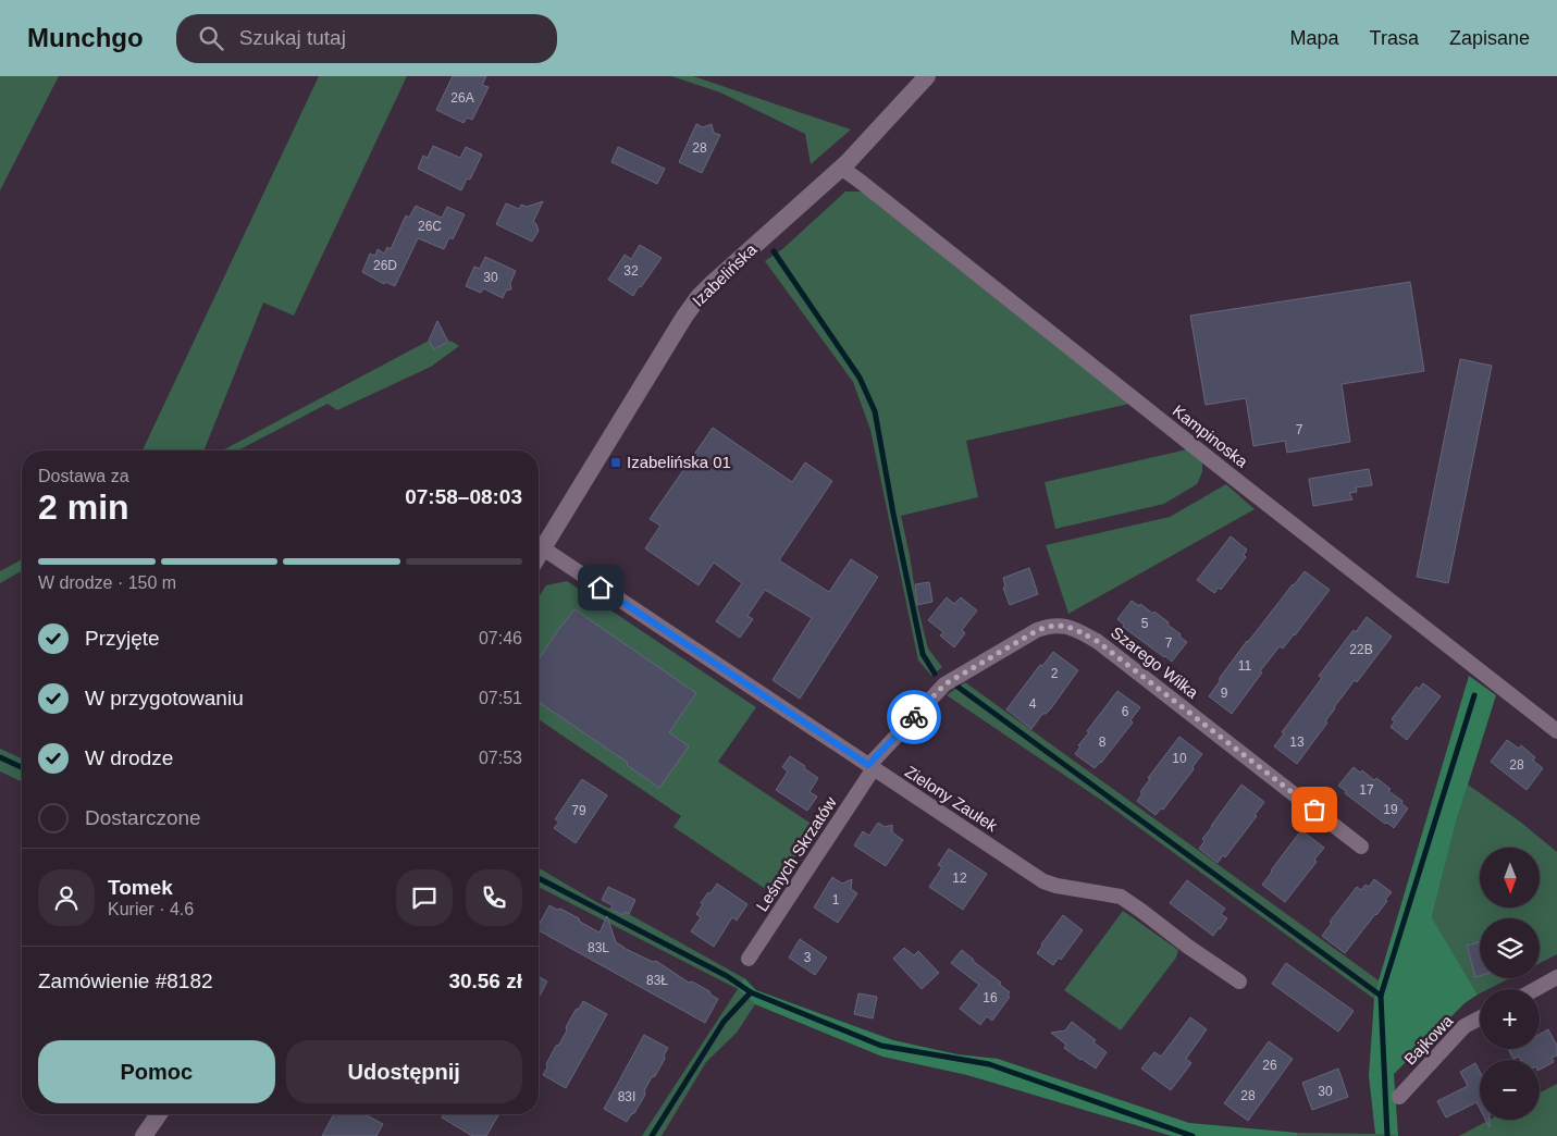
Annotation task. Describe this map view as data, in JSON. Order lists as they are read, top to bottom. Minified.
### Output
{"streets":{"street":["Izabelińska","Kampinoska","Szarego Wilka","Zielony Zaułek","Leśnych Skrzatów","Bajkowa"]},"crossings":[["Izabelińska","Kampinoska"],["Izabelińska","Zielony Zaułek"],["Szarego Wilka","Zielony Zaułek"],["Szarego Wilka","Leśnych Skrzatów"],["Zielony Zaułek","Leśnych Skrzatów"]],"places":{"transit":["Izabelińska 01"]},"house_numbers":["26A","28","26C","26D","32","30","7","5","7","22B","11","2","9","4","6","8","13","10","28","17","19","79","12","1","83L","3","83Ł","16","26","30","28","83I"],"north":"bottom","page":{"header":"Munchgo","search":"Szukaj tutaj","nav":["Mapa","Trasa","Zapisane"],"heading":["2 min","Dostawa za","07:58–08:03"],"panel":["Tomek","Kurier · 4.6","Zamówienie #8182","30.56 zł"],"bar":"W drodze · 150 m","list":[["Przyjęte","07:46"],["W przygotowaniu","07:51"],["W drodze","07:53"],"Dostarczone"],"map_buttons":["+","−"],"buttons":["Pomoc","Udostępnij"]}}
